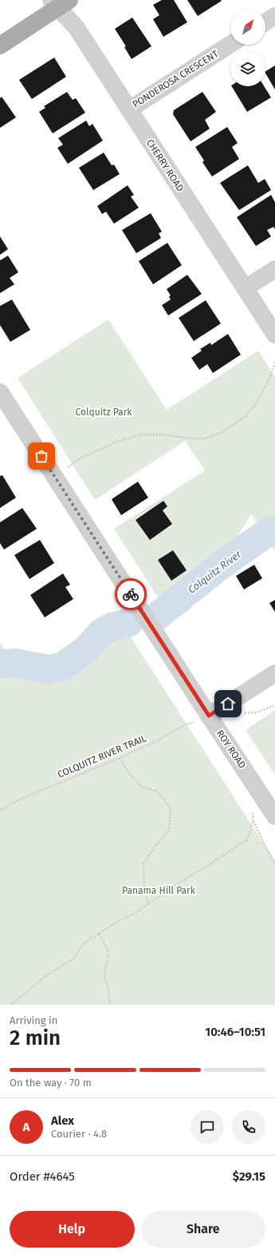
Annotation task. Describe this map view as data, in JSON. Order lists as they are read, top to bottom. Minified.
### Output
{"streets":{"street":["PONDEROSA CRESCENT","CHERRY ROAD","ROY ROAD"],"path":["COLQUITZ RIVER TRAIL"]},"crossings":[["PONDEROSA CRESCENT","CHERRY ROAD"],["ROY ROAD","COLQUITZ RIVER TRAIL"]],"water":["Colquitz River"],"parks":["Colquitz Park","Panama Hill Park"],"north":"top right","page":{"heading":["2 min","Arriving in","10:46–10:51"],"panel":["Alex","Courier · 4.8","Order #4645","$29.15"],"bar":"On the way · 70 m","round":"A","buttons":["Help","Share"]}}
